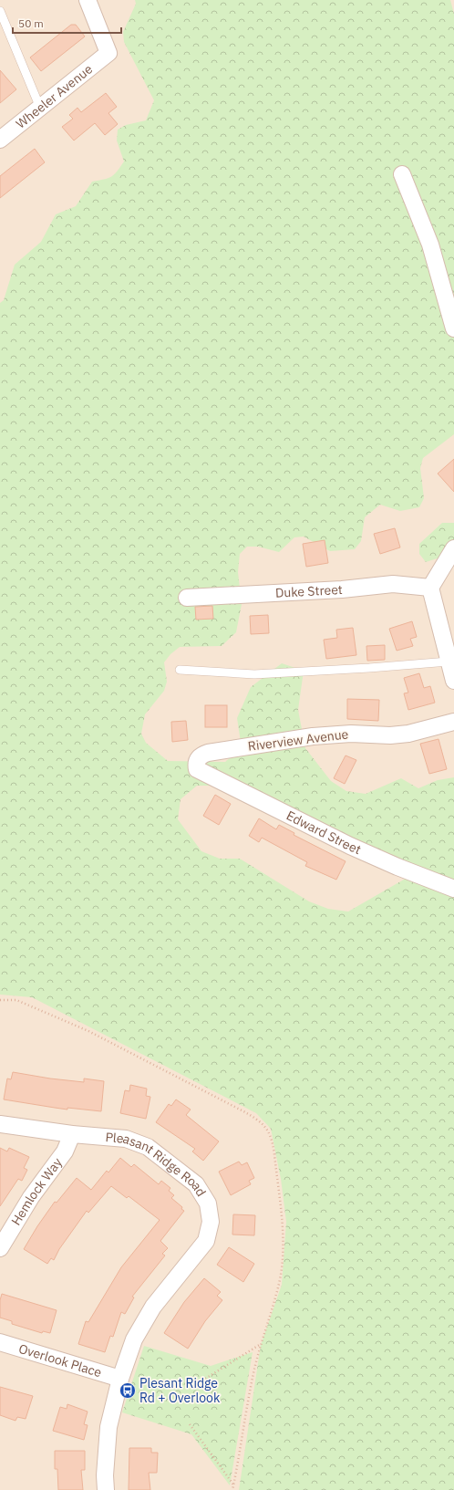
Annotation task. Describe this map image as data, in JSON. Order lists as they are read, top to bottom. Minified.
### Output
{"streets":{"street":["Wheeler Avenue","Duke Street","Riverview Avenue","Edward Street","Pleasant Ridge Road","Hemlock Way","Overlook Place"]},"crossings":[["Riverview Avenue","Edward Street"],["Pleasant Ridge Road","Hemlock Way"],["Pleasant Ridge Road","Overlook Place"]],"places":{"bus stop":["Plesant Ridge Rd + Overlook"]},"scale_bar":"50 m"}
